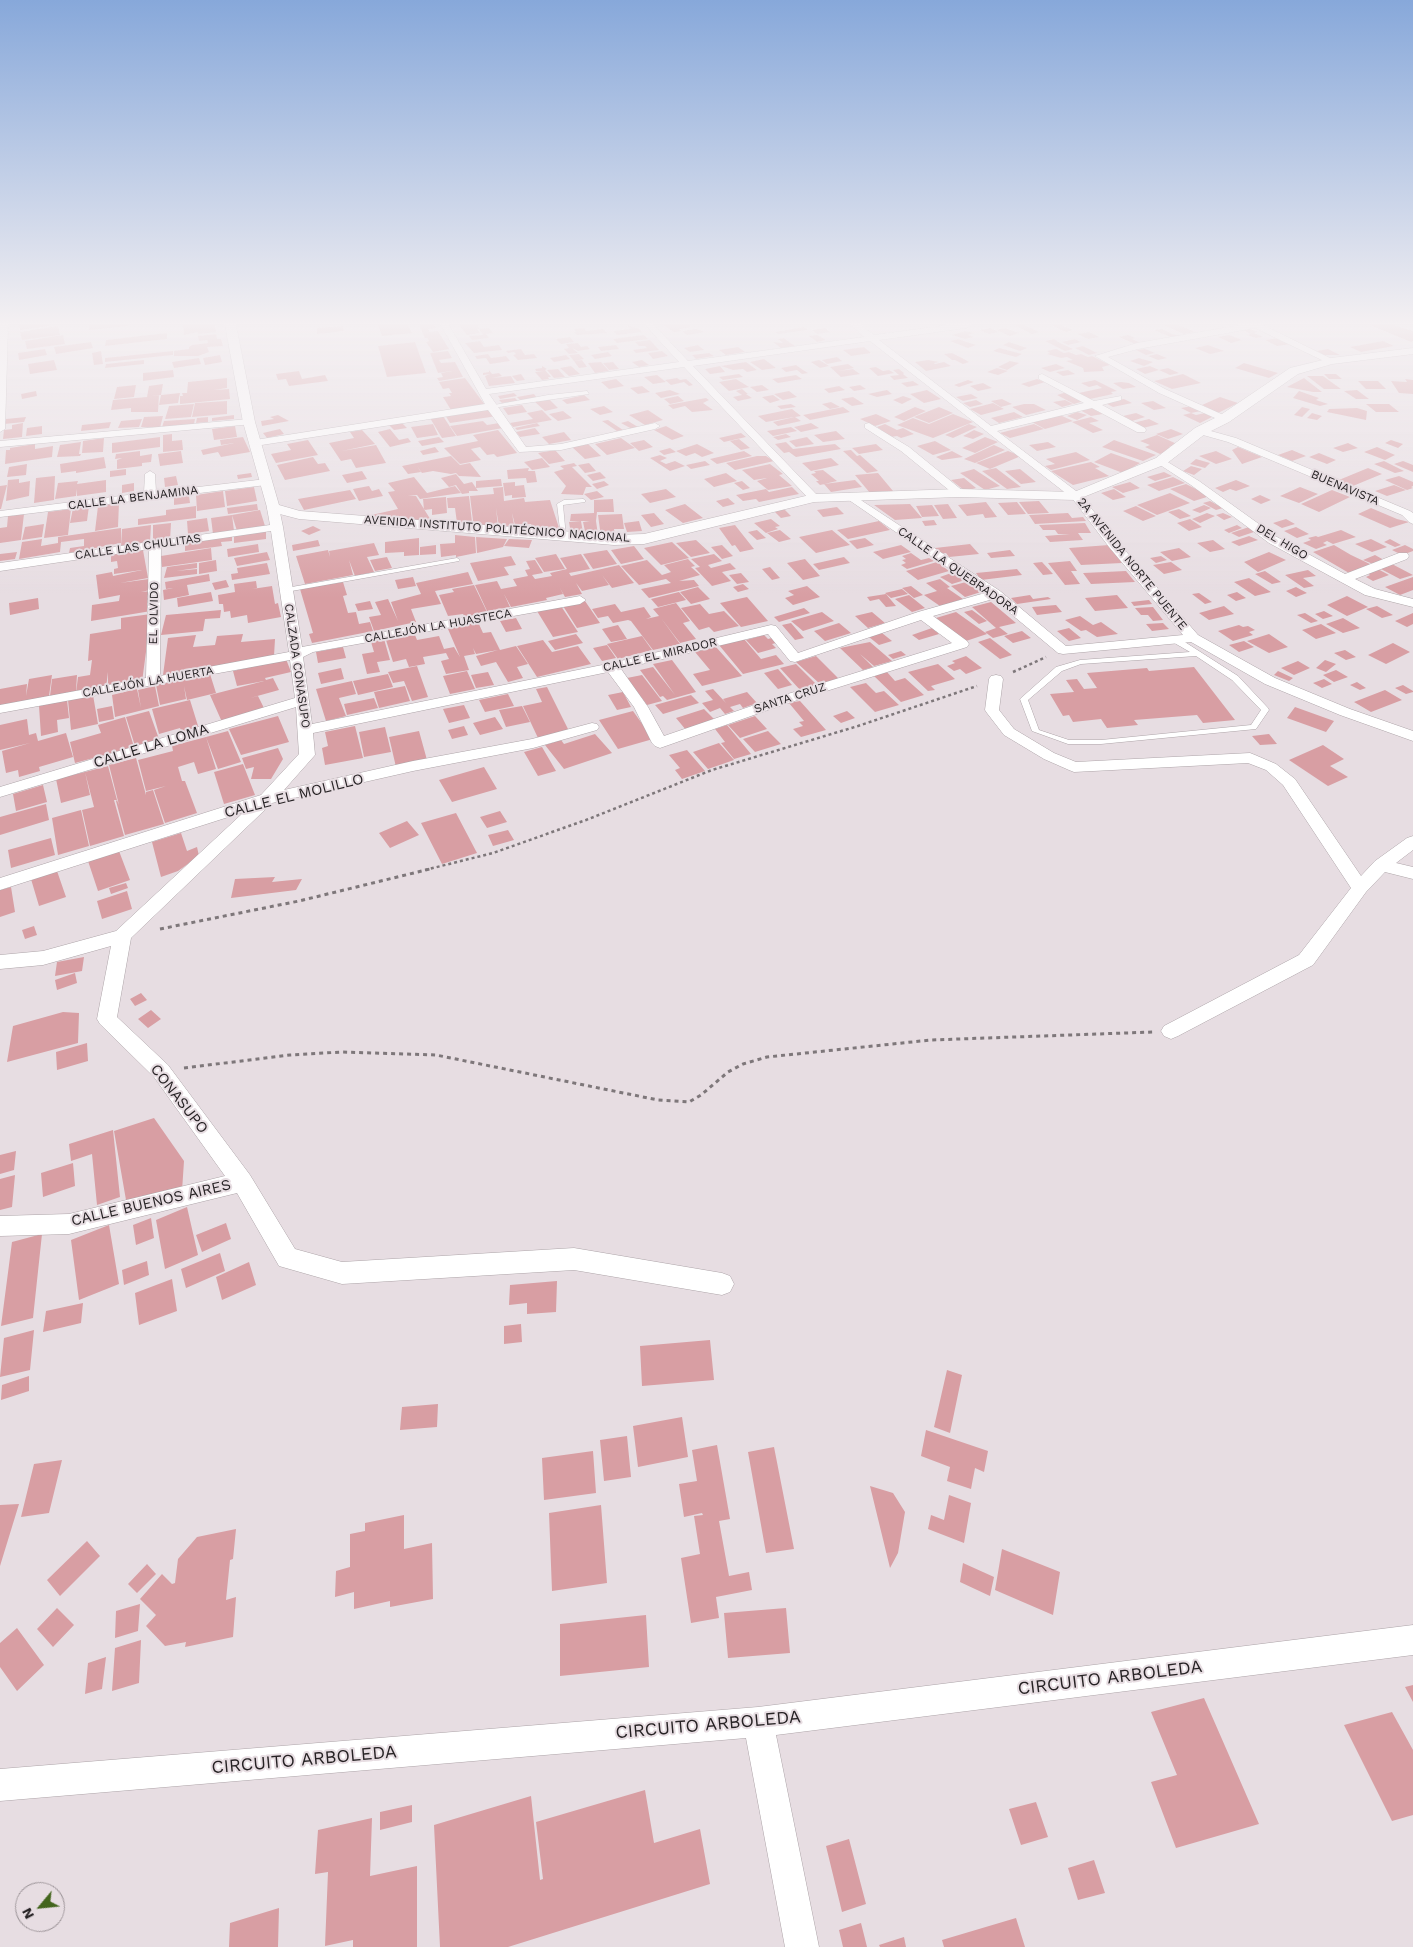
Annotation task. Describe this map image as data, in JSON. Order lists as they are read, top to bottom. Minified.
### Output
{"streets":{"street":["BUENAVISTA","CALLE LA BENJAMINA","AVENIDA INSTITUTO POLITÉCNICO NACIONAL","DEL HIGO","CALLE LAS CHULITAS","2A AVENIDA NORTE PUENTE","CALLE LA QUEBRADORA","EL OLVIDO","CALLEJÓN LA HUASTECA","CALLE EL MIRADOR","CALZADA CONASUPO","CALLEJÓN LA HUERTA","SANTA CRUZ","CALLE LA LOMA","CALLE EL MOLILLO","CONASUPO","CALLE BUENOS AIRES","CIRCUITO ARBOLEDA"]},"crossings":[["CALLE LA BENJAMINA","CALZADA CONASUPO"],["AVENIDA INSTITUTO POLITÉCNICO NACIONAL","2A AVENIDA NORTE PUENTE"],["AVENIDA INSTITUTO POLITÉCNICO NACIONAL","CALLE LA QUEBRADORA"],["AVENIDA INSTITUTO POLITÉCNICO NACIONAL","CALZADA CONASUPO"],["CALLE LAS CHULITAS","EL OLVIDO"],["CALLE LAS CHULITAS","CALZADA CONASUPO"],["CALLE LA QUEBRADORA","CALLE EL MIRADOR"],["EL OLVIDO","CALLEJÓN LA HUERTA"],["CALLEJÓN LA HUASTECA","CALZADA CONASUPO"],["CALLEJÓN LA HUASTECA","CALLEJÓN LA HUERTA"],["CALLE EL MIRADOR","CALZADA CONASUPO"],["CALLE EL MIRADOR","SANTA CRUZ"],["CALZADA CONASUPO","CALLEJÓN LA HUERTA"],["CALZADA CONASUPO","CALLE LA LOMA"],["CALZADA CONASUPO","CALLE EL MOLILLO"],["CALZADA CONASUPO","CONASUPO"],["CONASUPO","CALLE BUENOS AIRES"]],"north":"bottom left"}
